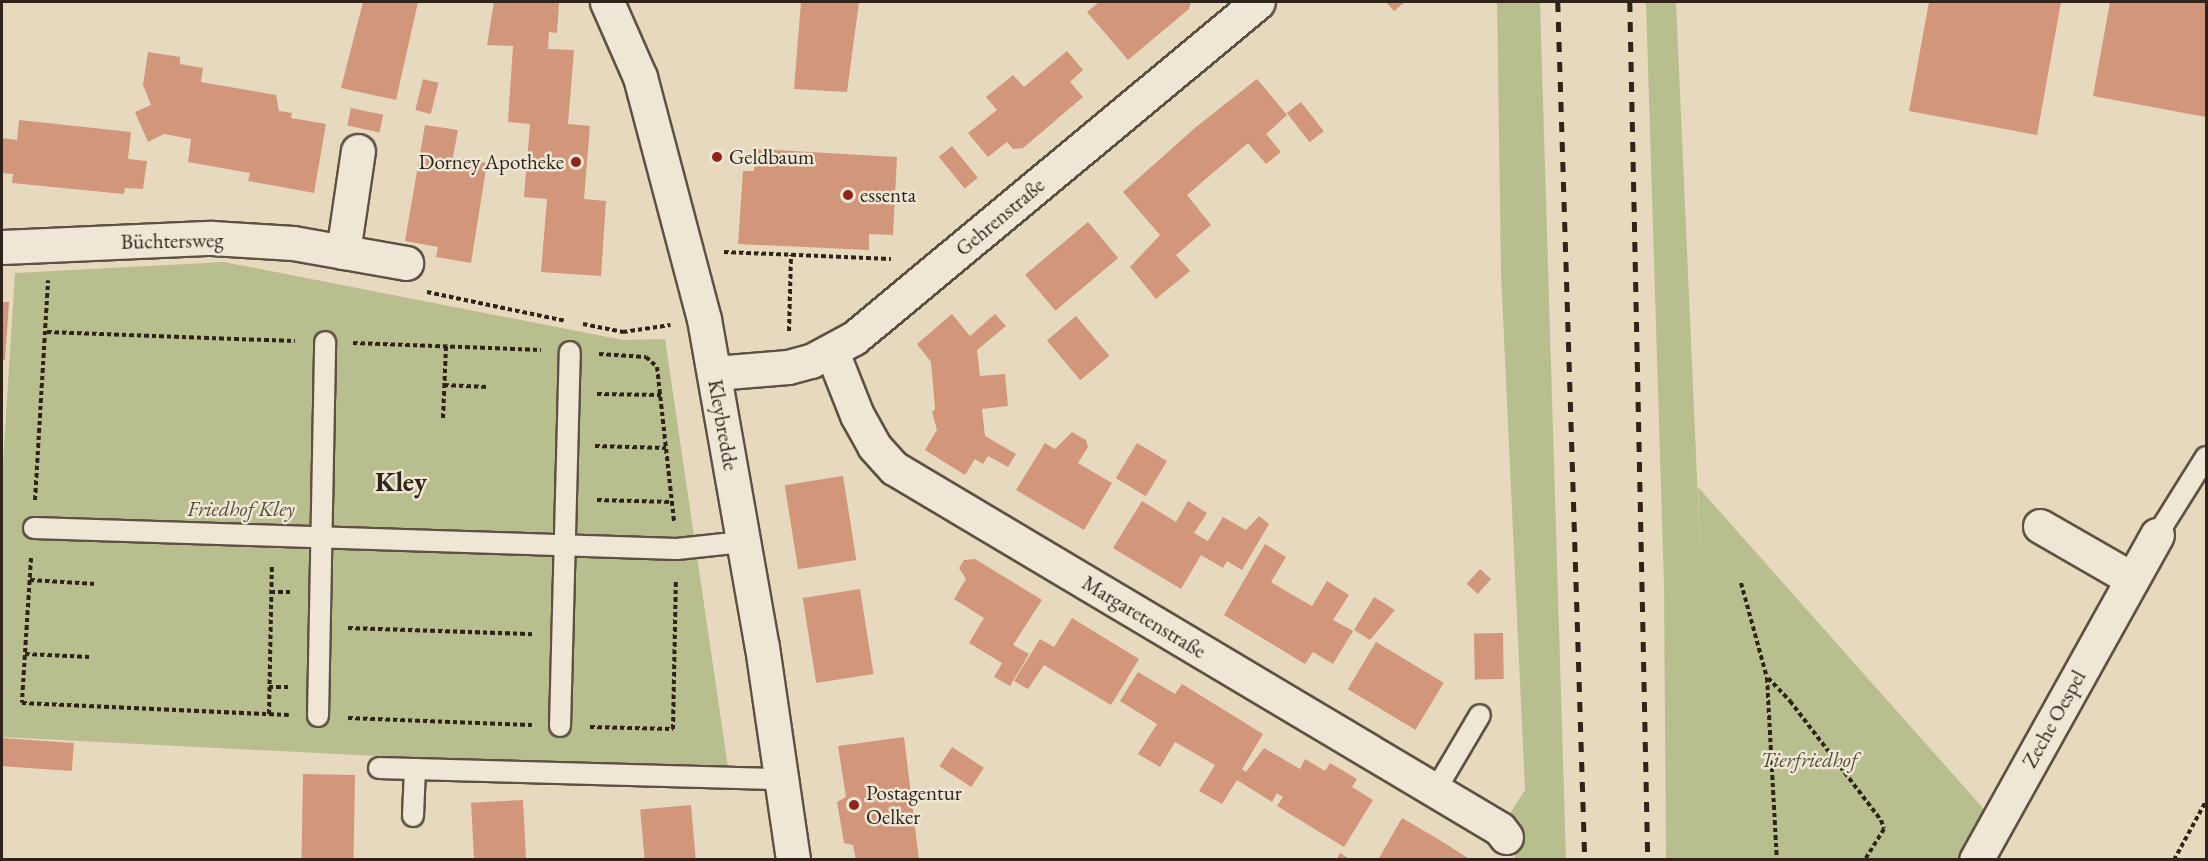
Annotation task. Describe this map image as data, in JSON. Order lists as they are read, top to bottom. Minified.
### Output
{"streets":{"street":["Gehrenstraße","Büchtersweg","Kleybredde","Margaretenstraße","Zeche Oespel"]},"crossings":[["Gehrenstraße","Kleybredde"],["Gehrenstraße","Margaretenstraße"]],"districts":["Kley"],"parks":["Friedhof Kley","Tierfriedhof"],"places":["Geldbaum","Dorney Apotheke","essenta","Postagentur Oelker"]}
